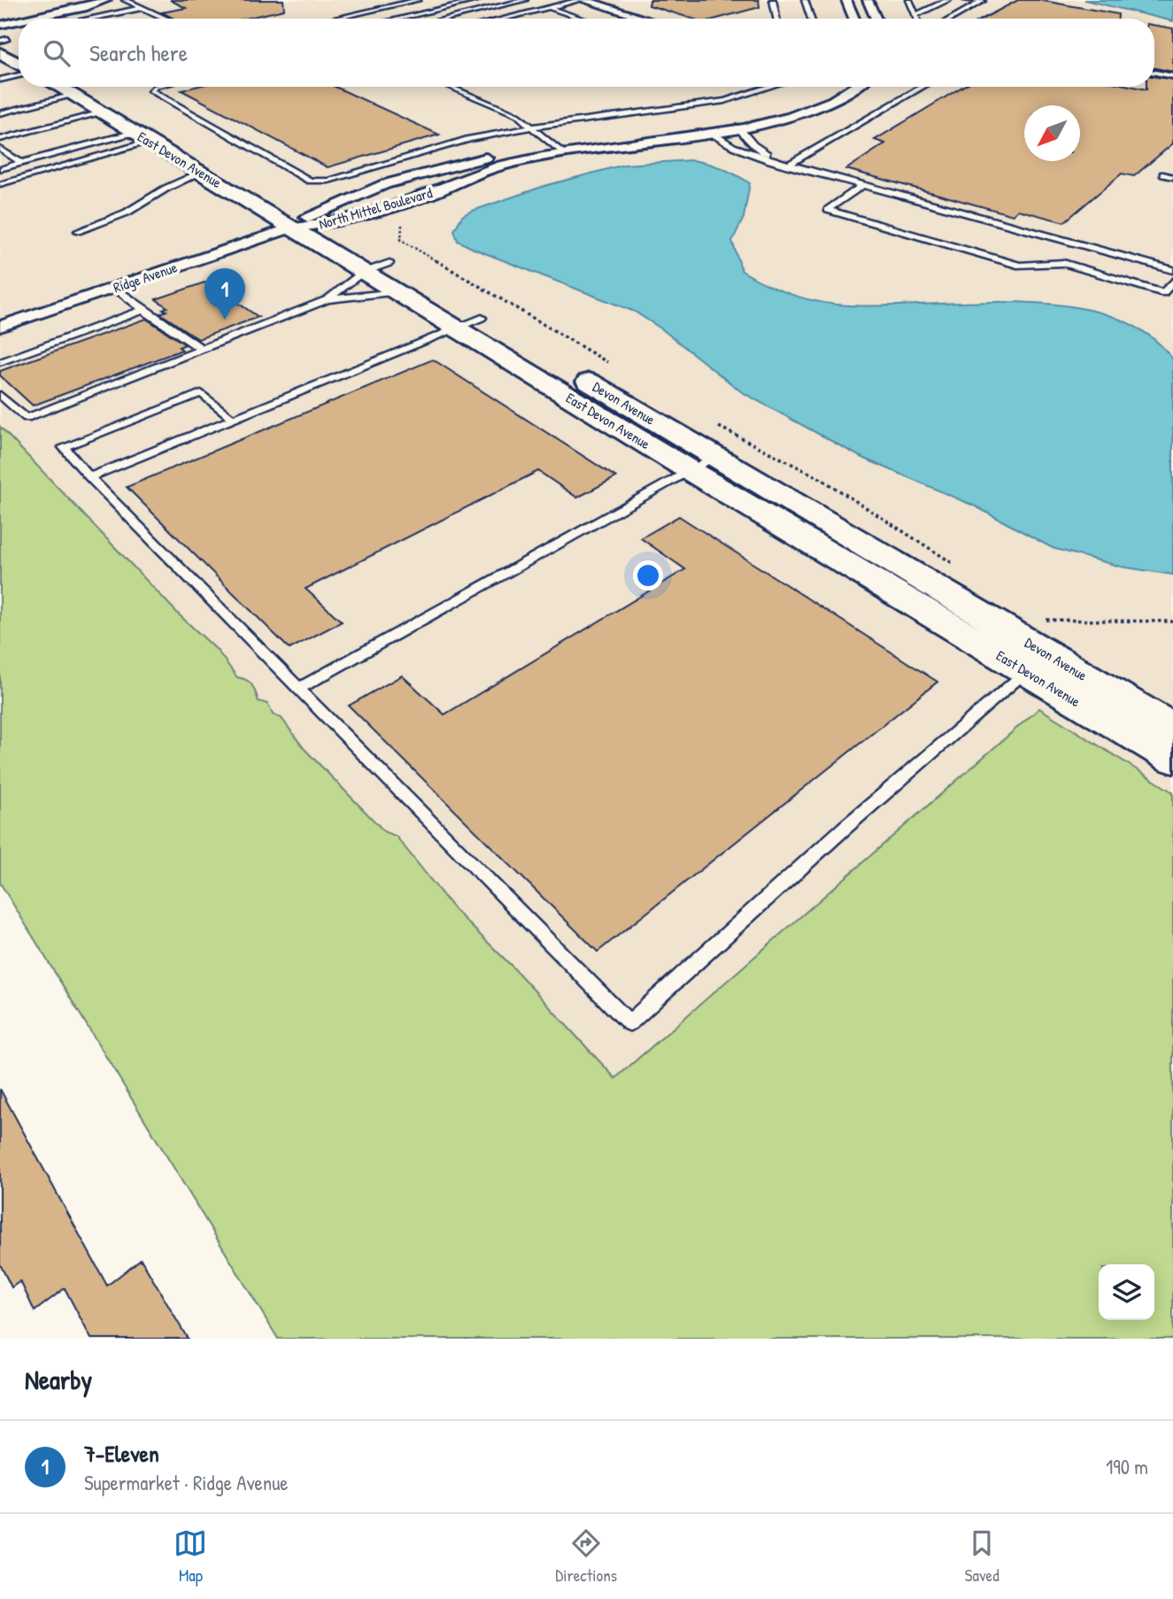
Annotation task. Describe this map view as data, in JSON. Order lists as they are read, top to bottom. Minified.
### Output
{"streets":{"main road":["East Devon Avenue","Devon Avenue"],"street":["North Mittel Boulevard","Ridge Avenue"]},"crossings":[["East Devon Avenue","North Mittel Boulevard"],["East Devon Avenue","Ridge Avenue"],["East Devon Avenue","Devon Avenue"],["North Mittel Boulevard","Ridge Avenue"]],"north":"bottom left","page":{"search":"Search here","pins":"1","heading":"Nearby","list":[{"mark":"1","name":"7-Eleven","note":"Supermarket · Ridge Avenue","value":"190 m"}],"nav":["Map","Directions","Saved"]}}
